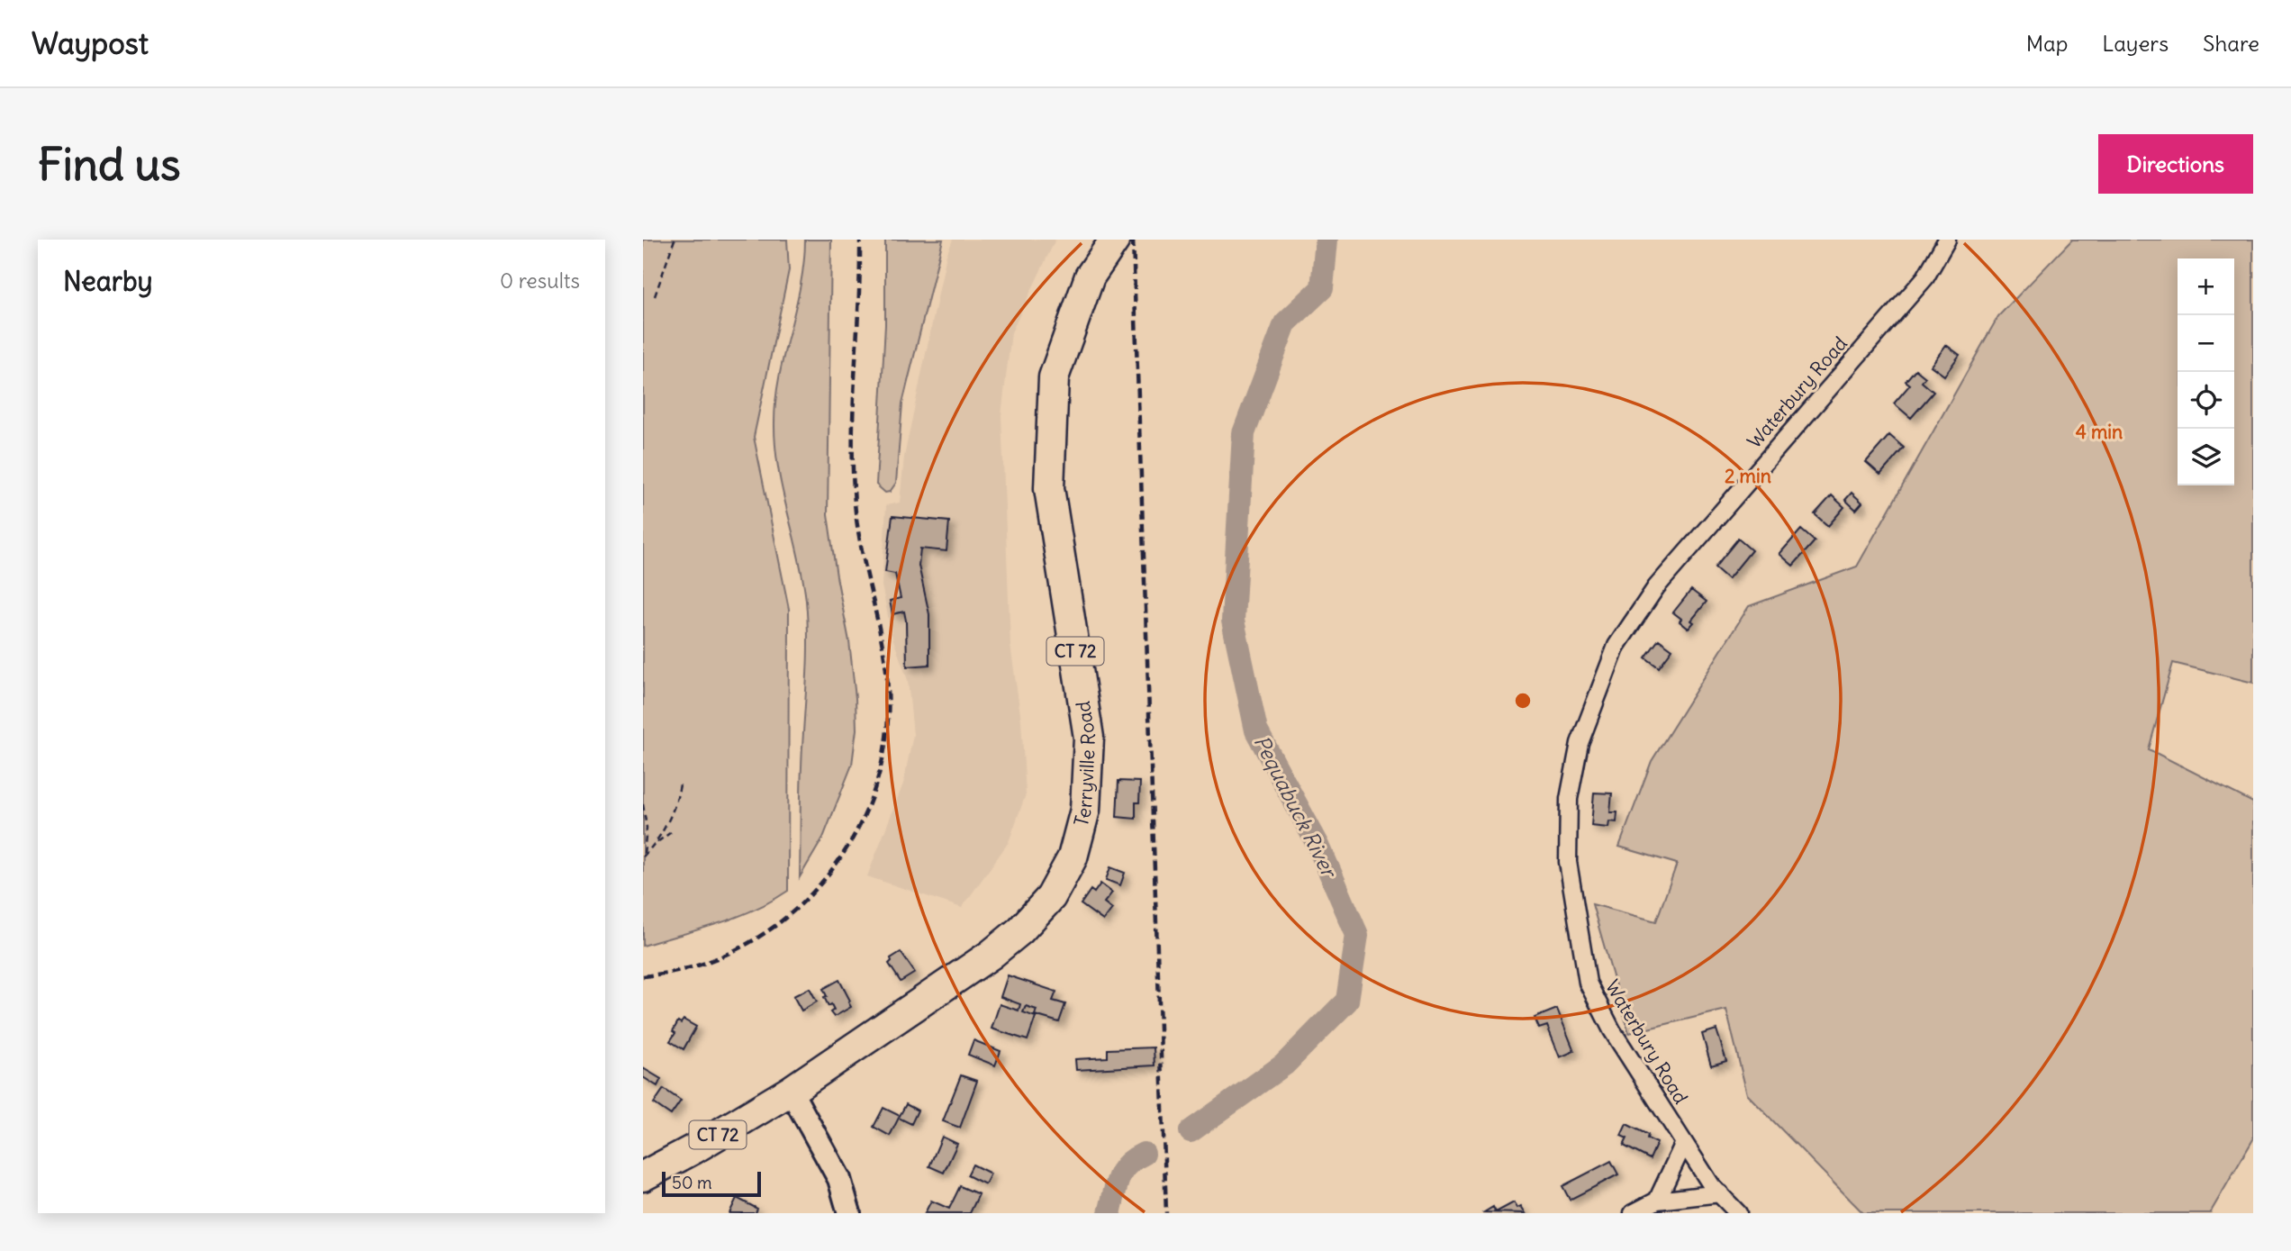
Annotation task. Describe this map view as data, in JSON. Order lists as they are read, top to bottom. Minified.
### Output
{"streets":{"highway":["CT 72","Terryville Road"],"street":["Waterbury Road"]},"crossings":[["CT 72","Terryville Road"]],"water":["Pequabuck River"],"scale_bar":"50 m","page":{"header":"Waypost","nav":["Map","Layers","Share"],"buttons":"Directions","title":"Find us","heading":["Nearby","0 results"],"map_buttons":["+","−"],"scale":"50 m"},"rings":["4 min","2 min"]}
